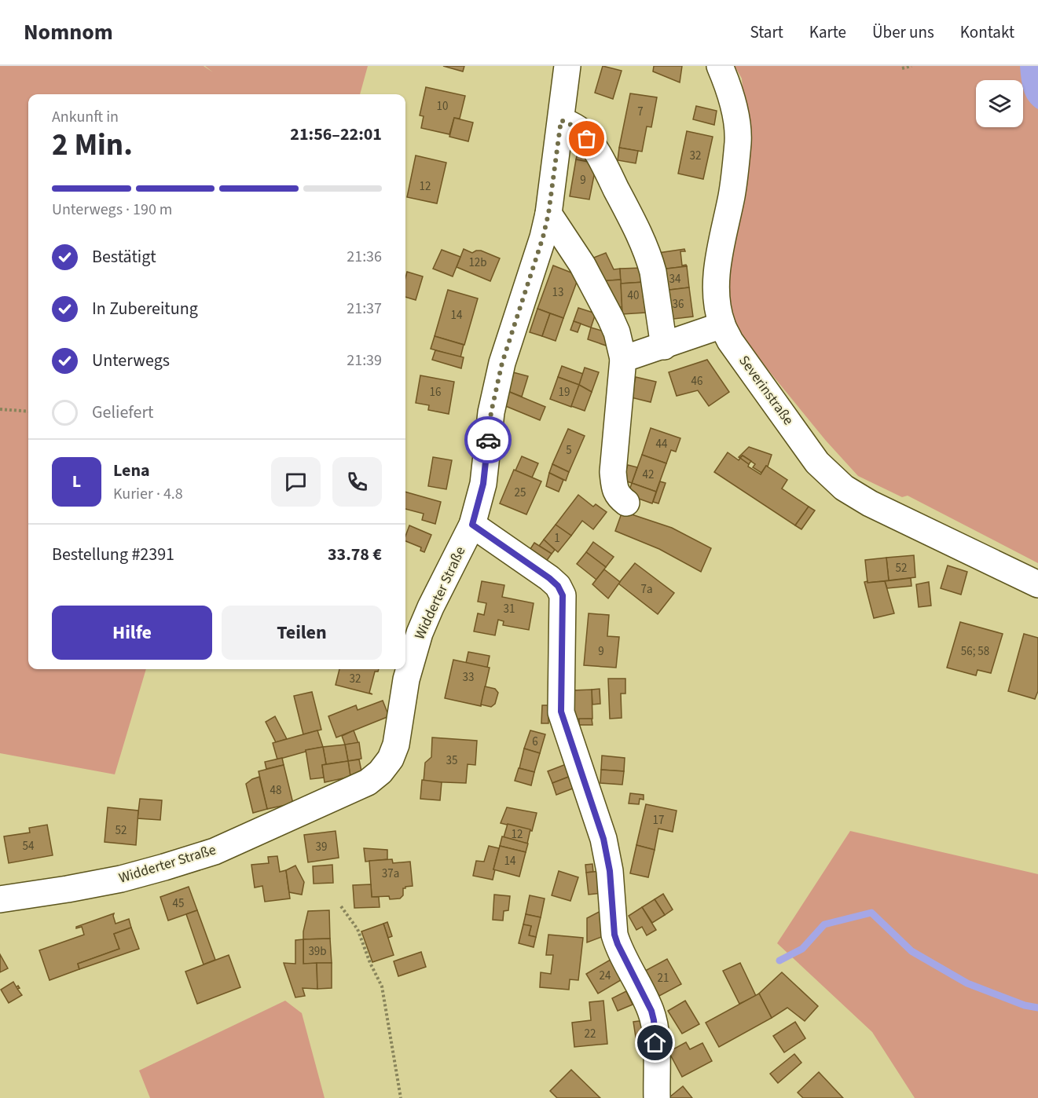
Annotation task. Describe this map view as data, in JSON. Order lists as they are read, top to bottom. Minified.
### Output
{"streets":{"street":["Severinstraße","Widderter Straße"]},"house_numbers":["10","7","32","9","12","12b","34","13","40","36","14","46","16","19","44","5","42","25","1","52","7a","31","9","56; 58","33","32","6","35","48","17","52","12","54","39","14","37a","45","39b","24","21","22"],"page":{"header":"Nomnom","nav":["Start","Karte","Über uns","Kontakt"],"heading":["2 Min.","Ankunft in","21:56–22:01"],"panel":["Lena","Kurier · 4.8","Bestellung #2391","33.78 €"],"bar":"Unterwegs · 190 m","list":[["Bestätigt","21:36"],["In Zubereitung","21:37"],["Unterwegs","21:39"],"Geliefert"],"round":"L","buttons":["Hilfe","Teilen"]}}
